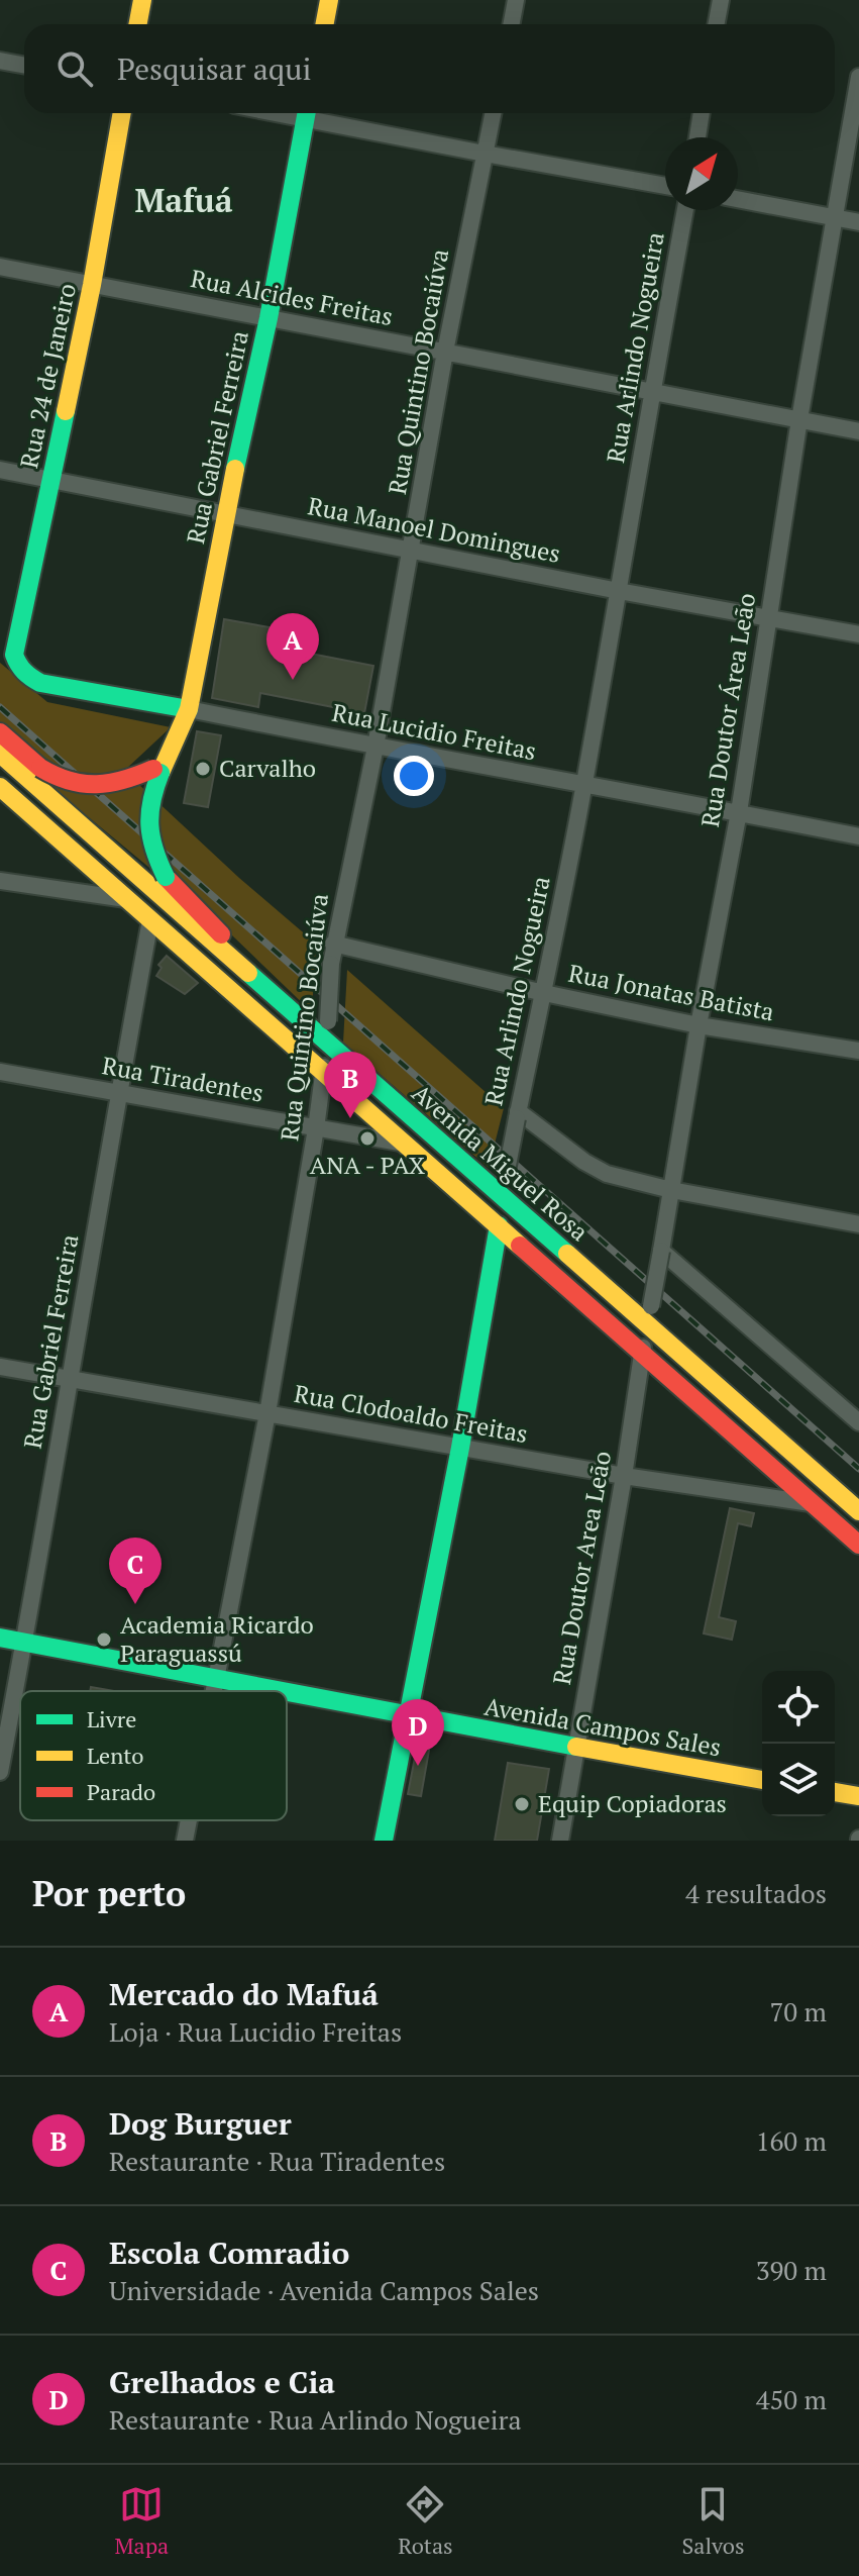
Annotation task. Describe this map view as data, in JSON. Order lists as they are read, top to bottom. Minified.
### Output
{"streets":{"main road":["Rua Arlindo Nogueira","Rua 24 de Janeiro","Rua Gabriel Ferreira","Rua Lucidio Freitas","Avenida Miguel Rosa","Avenida Campos Sales"],"street":["Rua Alcides Freitas","Rua Quintino Bocaiúva","Rua Manoel Domingues","Rua Doutor Área Leão","Rua Jonatas Batista","Rua Tiradentes","Rua Clodoaldo Freitas","Rua Doutor Area Leão"]},"crossings":[["Rua Alcides Freitas","Rua Arlindo Nogueira"],["Rua Alcides Freitas","Rua Quintino Bocaiúva"],["Rua Alcides Freitas","Rua 24 de Janeiro"],["Rua Alcides Freitas","Rua Gabriel Ferreira"],["Rua Alcides Freitas","Rua Doutor Área Leão"],["Rua Arlindo Nogueira","Rua Manoel Domingues"],["Rua Arlindo Nogueira","Rua Lucidio Freitas"],["Rua Arlindo Nogueira","Rua Jonatas Batista"],["Rua Arlindo Nogueira","Avenida Miguel Rosa"],["Rua Arlindo Nogueira","Rua Clodoaldo Freitas"],["Rua Arlindo Nogueira","Avenida Campos Sales"],["Rua Quintino Bocaiúva","Rua Manoel Domingues"],["Rua Quintino Bocaiúva","Rua Lucidio Freitas"],["Rua Quintino Bocaiúva","Rua Jonatas Batista"],["Rua Quintino Bocaiúva","Rua Tiradentes"],["Rua Quintino Bocaiúva","Avenida Miguel Rosa"],["Rua Quintino Bocaiúva","Rua Clodoaldo Freitas"],["Rua Quintino Bocaiúva","Avenida Campos Sales"],["Rua 24 de Janeiro","Rua Manoel Domingues"],["Rua 24 de Janeiro","Rua Lucidio Freitas"],["Rua Gabriel Ferreira","Rua Manoel Domingues"],["Rua Gabriel Ferreira","Rua Lucidio Freitas"],["Rua Gabriel Ferreira","Rua Tiradentes"],["Rua Gabriel Ferreira","Avenida Miguel Rosa"],["Rua Gabriel Ferreira","Rua Clodoaldo Freitas"],["Rua Gabriel Ferreira","Avenida Campos Sales"],["Rua Manoel Domingues","Rua Doutor Área Leão"],["Rua Doutor Área Leão","Rua Lucidio Freitas"],["Rua Doutor Área Leão","Rua Jonatas Batista"],["Rua Doutor Área Leão","Avenida Miguel Rosa"],["Rua Doutor Área Leão","Rua Doutor Area Leão"],["Rua Tiradentes","Avenida Miguel Rosa"],["Avenida Miguel Rosa","Rua Clodoaldo Freitas"],["Avenida Miguel Rosa","Rua Doutor Area Leão"],["Rua Clodoaldo Freitas","Rua Doutor Area Leão"],["Rua Doutor Area Leão","Avenida Campos Sales"]],"districts":["Mafuá"],"places":["Carvalho","ANA - PAX","Academia Ricardo Paraguassú","Equip Copiadoras"],"legend":["Livre","Lento","Parado"],"north":"top right","page":{"search":"Pesquisar aqui","pins":["A","B","C","D"],"heading":["Por perto","4 resultados"],"list":[{"mark":"A","name":"Mercado do Mafuá","note":"Loja · Rua Lucidio Freitas","value":"70 m"},{"mark":"B","name":"Dog Burguer","note":"Restaurante · Rua Tiradentes","value":"160 m"},{"mark":"C","name":"Escola Comradio","note":"Universidade · Avenida Campos Sales","value":"390 m"},{"mark":"D","name":"Grelhados e Cia","note":"Restaurante · Rua Arlindo Nogueira","value":"450 m"}],"nav":["Mapa","Rotas","Salvos"]}}
